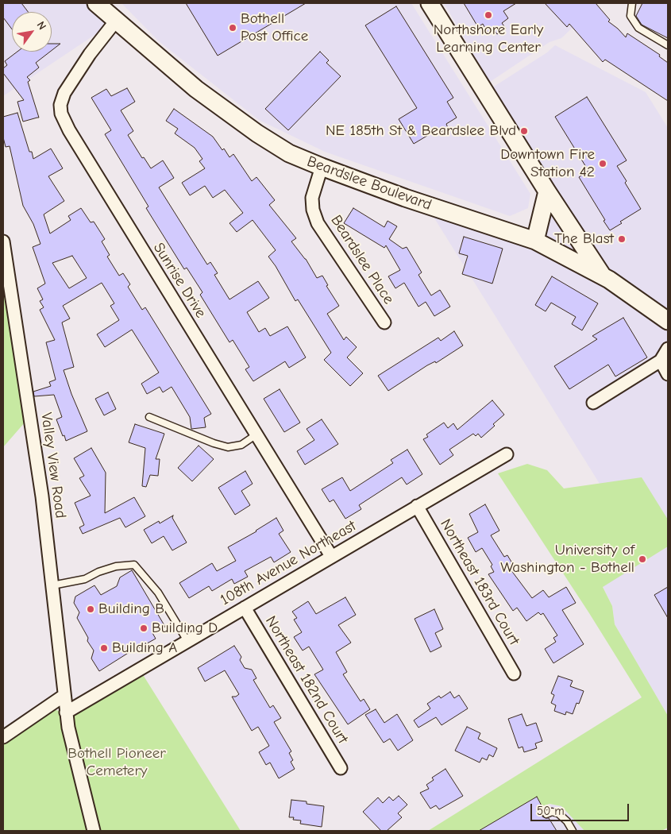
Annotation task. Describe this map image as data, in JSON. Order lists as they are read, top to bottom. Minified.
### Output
{"streets":{"main road":["Beardslee Boulevard"],"street":["Beardslee Place","Sunrise Drive","Valley View Road","108th Avenue Northeast","Northeast 183rd Court","Northeast 182nd Court"]},"crossings":[["Beardslee Boulevard","Beardslee Place"],["Beardslee Boulevard","Sunrise Drive"],["Sunrise Drive","108th Avenue Northeast"],["Valley View Road","108th Avenue Northeast"],["108th Avenue Northeast","Northeast 183rd Court"],["108th Avenue Northeast","Northeast 182nd Court"]],"parks":["Bothell Pioneer Cemetery"],"places":["Northshore Early Learning Center","Bothell Post Office","NE 185th St & Beardslee Blvd","Downtown Fire Station 42","The Blast","University of Washington - Bothell","Building B","Building D","Building A"],"scale_bar":"50 m","north":"top right"}
